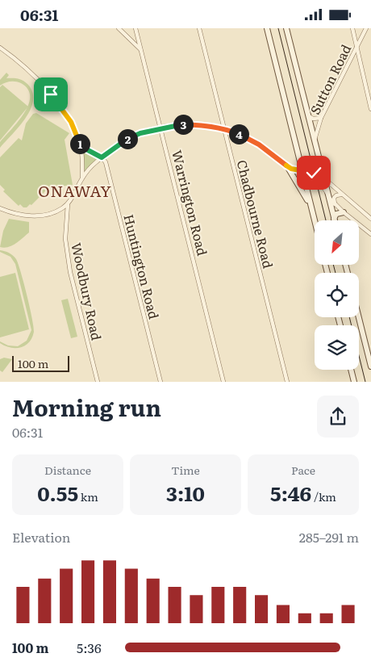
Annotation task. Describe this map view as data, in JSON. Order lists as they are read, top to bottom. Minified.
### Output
{"streets":{"street":["Sutton Road","Warrington Road","Chadbourne Road","Huntington Road","Woodbury Road"]},"districts":["ONAWAY"],"scale_bar":"100 m","north":"bottom left","page":{"status":"06:31","pins":["3","4","2","1"],"scale":"100 m","heading":["Morning run","06:31"],"stats":[["Distance","0.55 km"],["Time","3:10"],["Pace","5:46 /km"]],"chart":["Elevation","285–291 m"],"list":[{"name":"100 m","note":"5:36"}]}}
